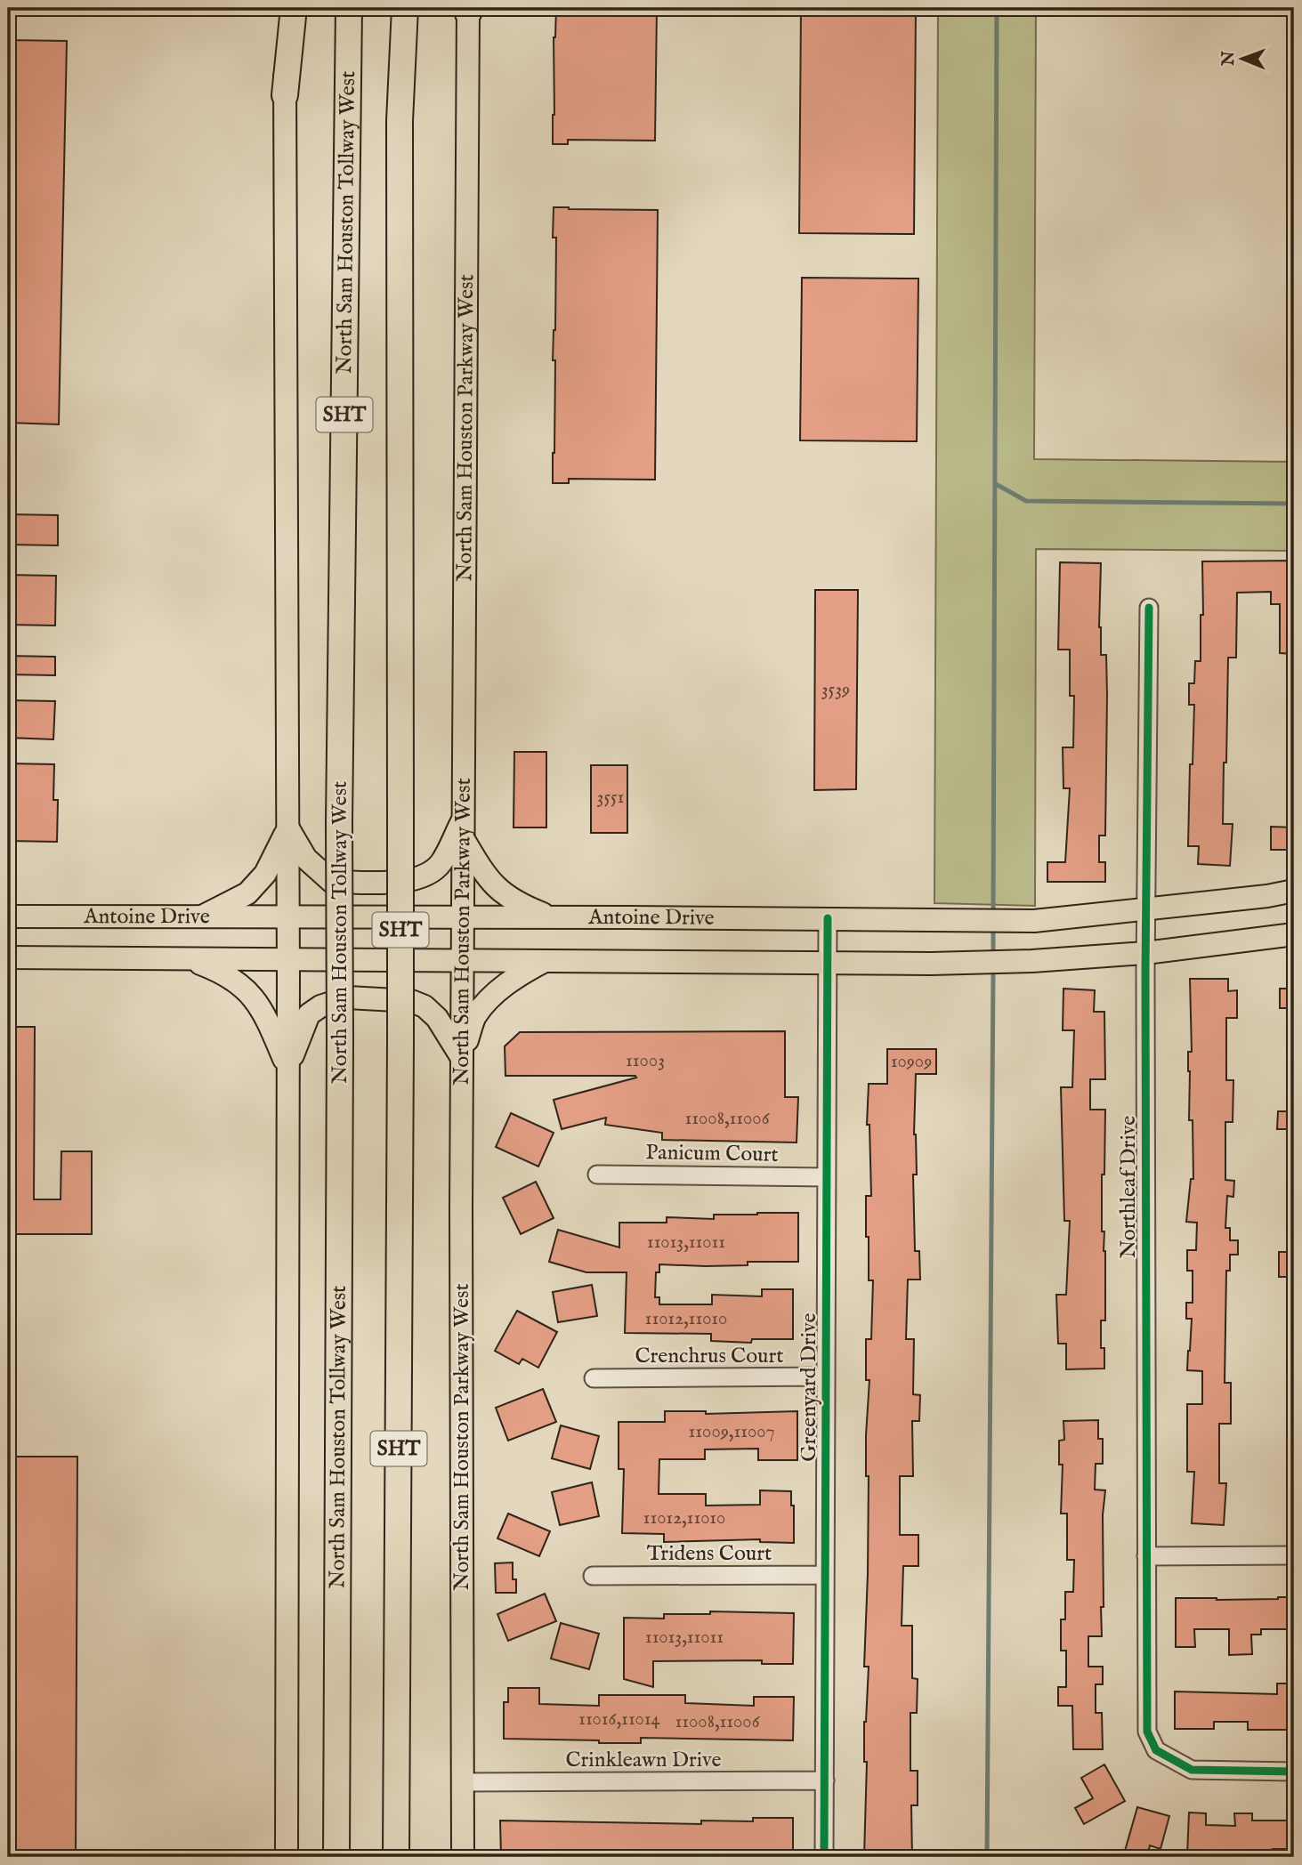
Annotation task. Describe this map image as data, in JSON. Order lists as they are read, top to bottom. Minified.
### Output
{"streets":{"highway":["North Sam Houston Tollway West","SHT"],"main road":["North Sam Houston Parkway West","Antoine Drive"],"street":["Panicum Court","Northleaf Drive","Crenchrus Court","Greenyard Drive","Tridens Court","Crinkleawn Drive"]},"crossings":[["North Sam Houston Parkway West","Antoine Drive"],["North Sam Houston Parkway West","Crinkleawn Drive"],["Antoine Drive","Northleaf Drive"],["Antoine Drive","Greenyard Drive"],["Panicum Court","Greenyard Drive"],["Crenchrus Court","Greenyard Drive"],["Greenyard Drive","Tridens Court"],["Greenyard Drive","Crinkleawn Drive"]],"house_numbers":["3539","3551","11003","10909","11008,11006","11013,11011","11012,11010","11009,11007","11012,11010","11013,11011","11016,11014","11008,11006"],"north":"left"}
